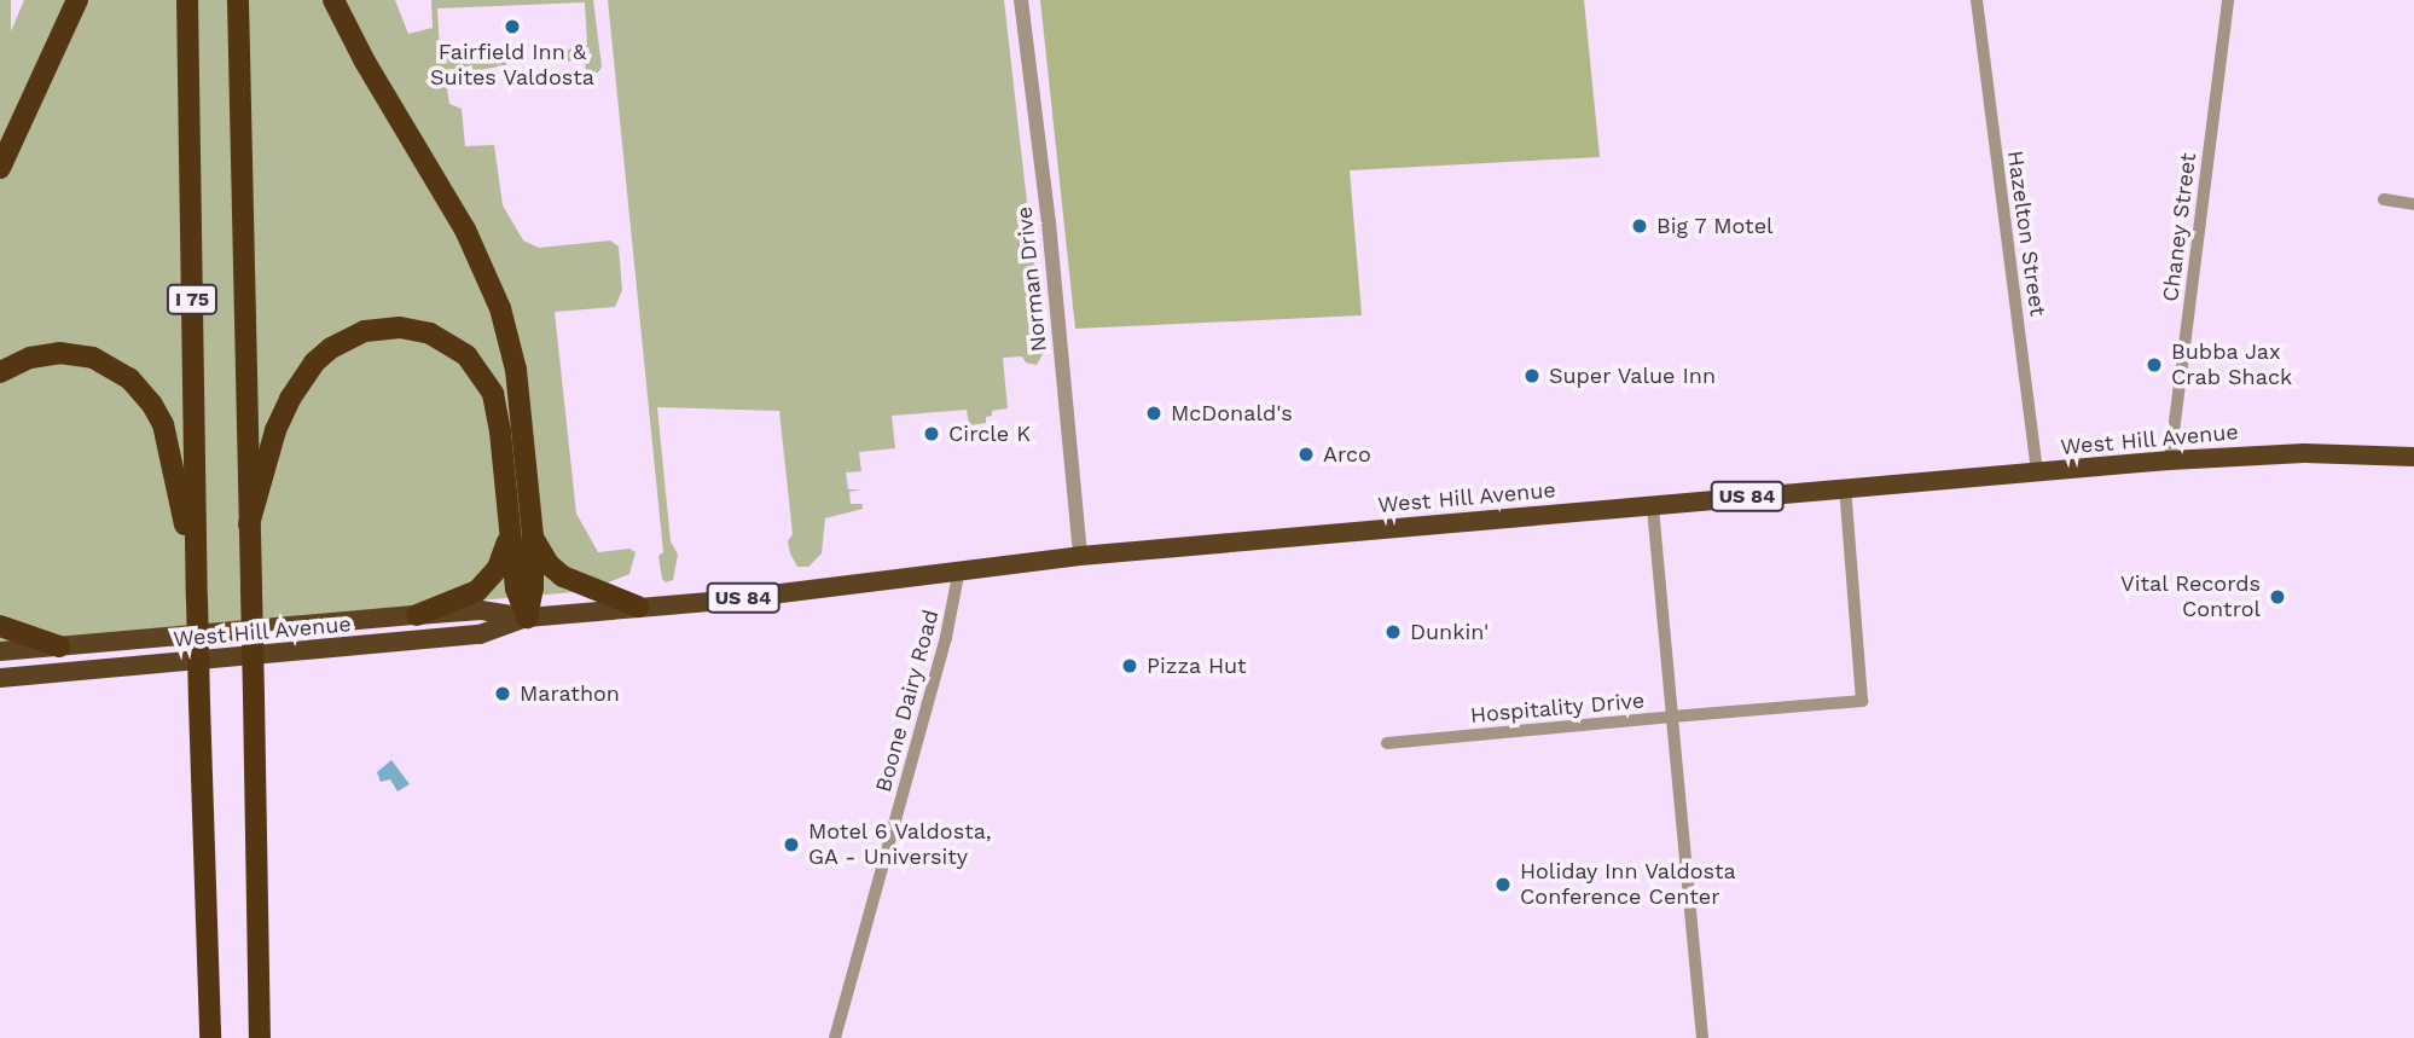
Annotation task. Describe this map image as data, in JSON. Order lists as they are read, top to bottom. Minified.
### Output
{"streets":{"highway":["I 75","West Hill Avenue","US 84"],"street":["Chaney Street","Hazelton Street","Norman Drive","Boone Dairy Road","Hospitality Drive"]},"crossings":[["Chaney Street","West Hill Avenue"],["Hazelton Street","West Hill Avenue"],["Norman Drive","West Hill Avenue"],["West Hill Avenue","Boone Dairy Road"],["West Hill Avenue","Hospitality Drive"]],"places":["Fairfield Inn & Suites Valdosta","Big 7 Motel","Bubba Jax Crab Shack","Super Value Inn","McDonald's","Circle K","Arco","Vital Records Control","Dunkin'","Pizza Hut","Marathon","Motel 6 Valdosta, GA - University","Holiday Inn Valdosta Conference Center"]}
